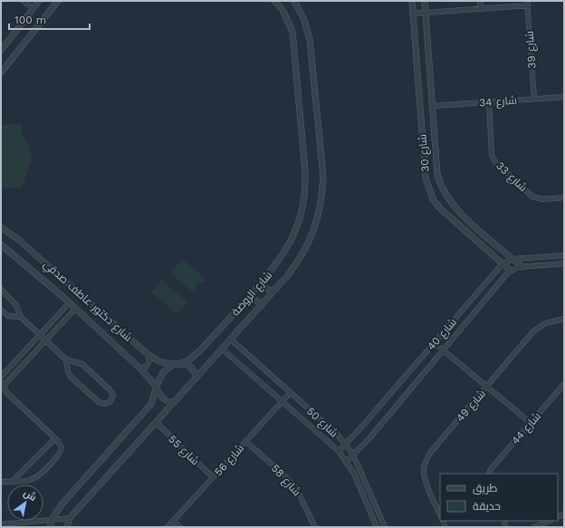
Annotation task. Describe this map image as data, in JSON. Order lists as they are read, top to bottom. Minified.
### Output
{"streets":{"street":["شارع 39","شارع 34","شارع 30","شارع 33","شارع الروضة","شارع دكتور عاطف صدقي","شارع 40","شارع 49","شارع 50","شارع 44","شارع 55","شارع 56","شارع 58"]},"crossings":[["شارع 39","شارع 34"],["شارع 34","شارع 30"],["شارع 34","شارع 33"],["شارع 30","شارع 40"],["شارع الروضة","شارع دكتور عاطف صدقي"],["شارع الروضة","شارع 50"],["شارع الروضة","شارع 55"],["شارع 40","شارع 50"],["شارع 50","شارع 56"],["شارع 55","شارع 56"],["شارع 56","شارع 58"]],"legend":["طريق","حديقة"],"scale_bar":"100 m","north":"top right"}
